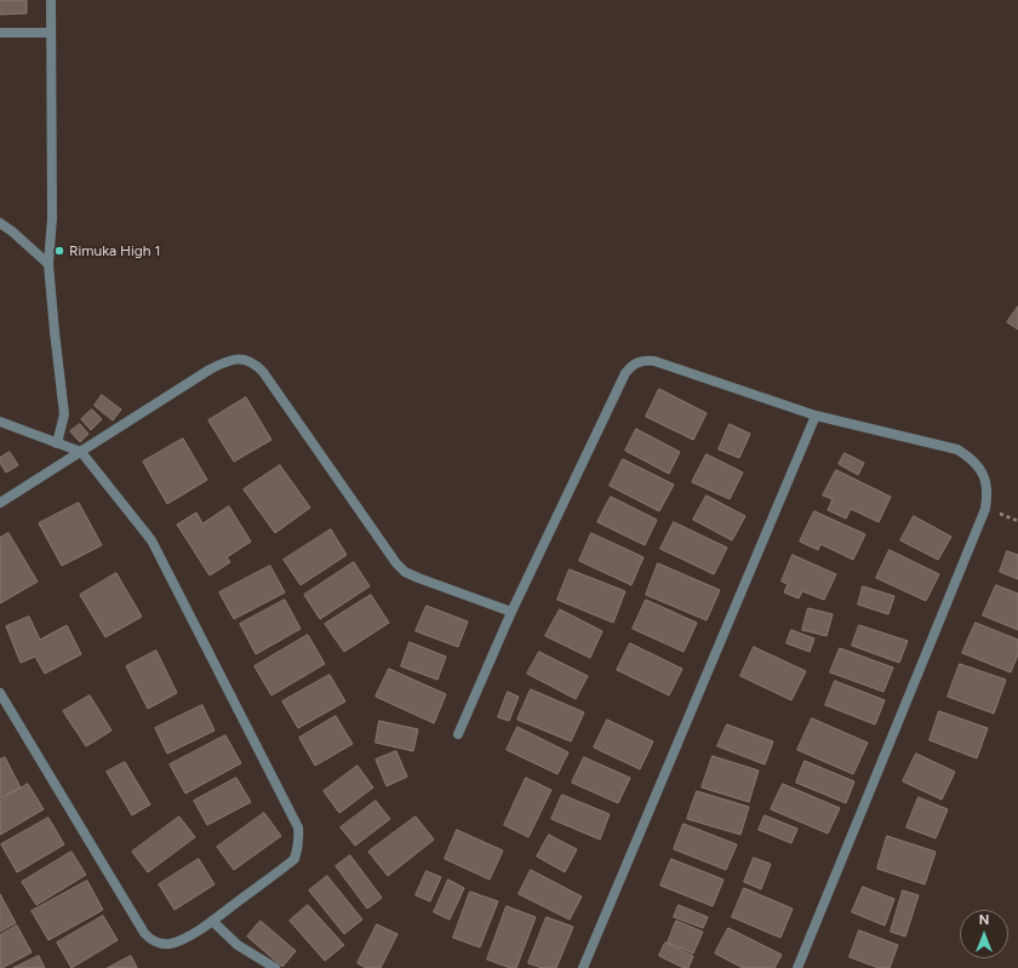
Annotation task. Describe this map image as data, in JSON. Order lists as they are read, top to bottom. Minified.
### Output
{"places":["Rimuka High 1"],"north":"top"}
